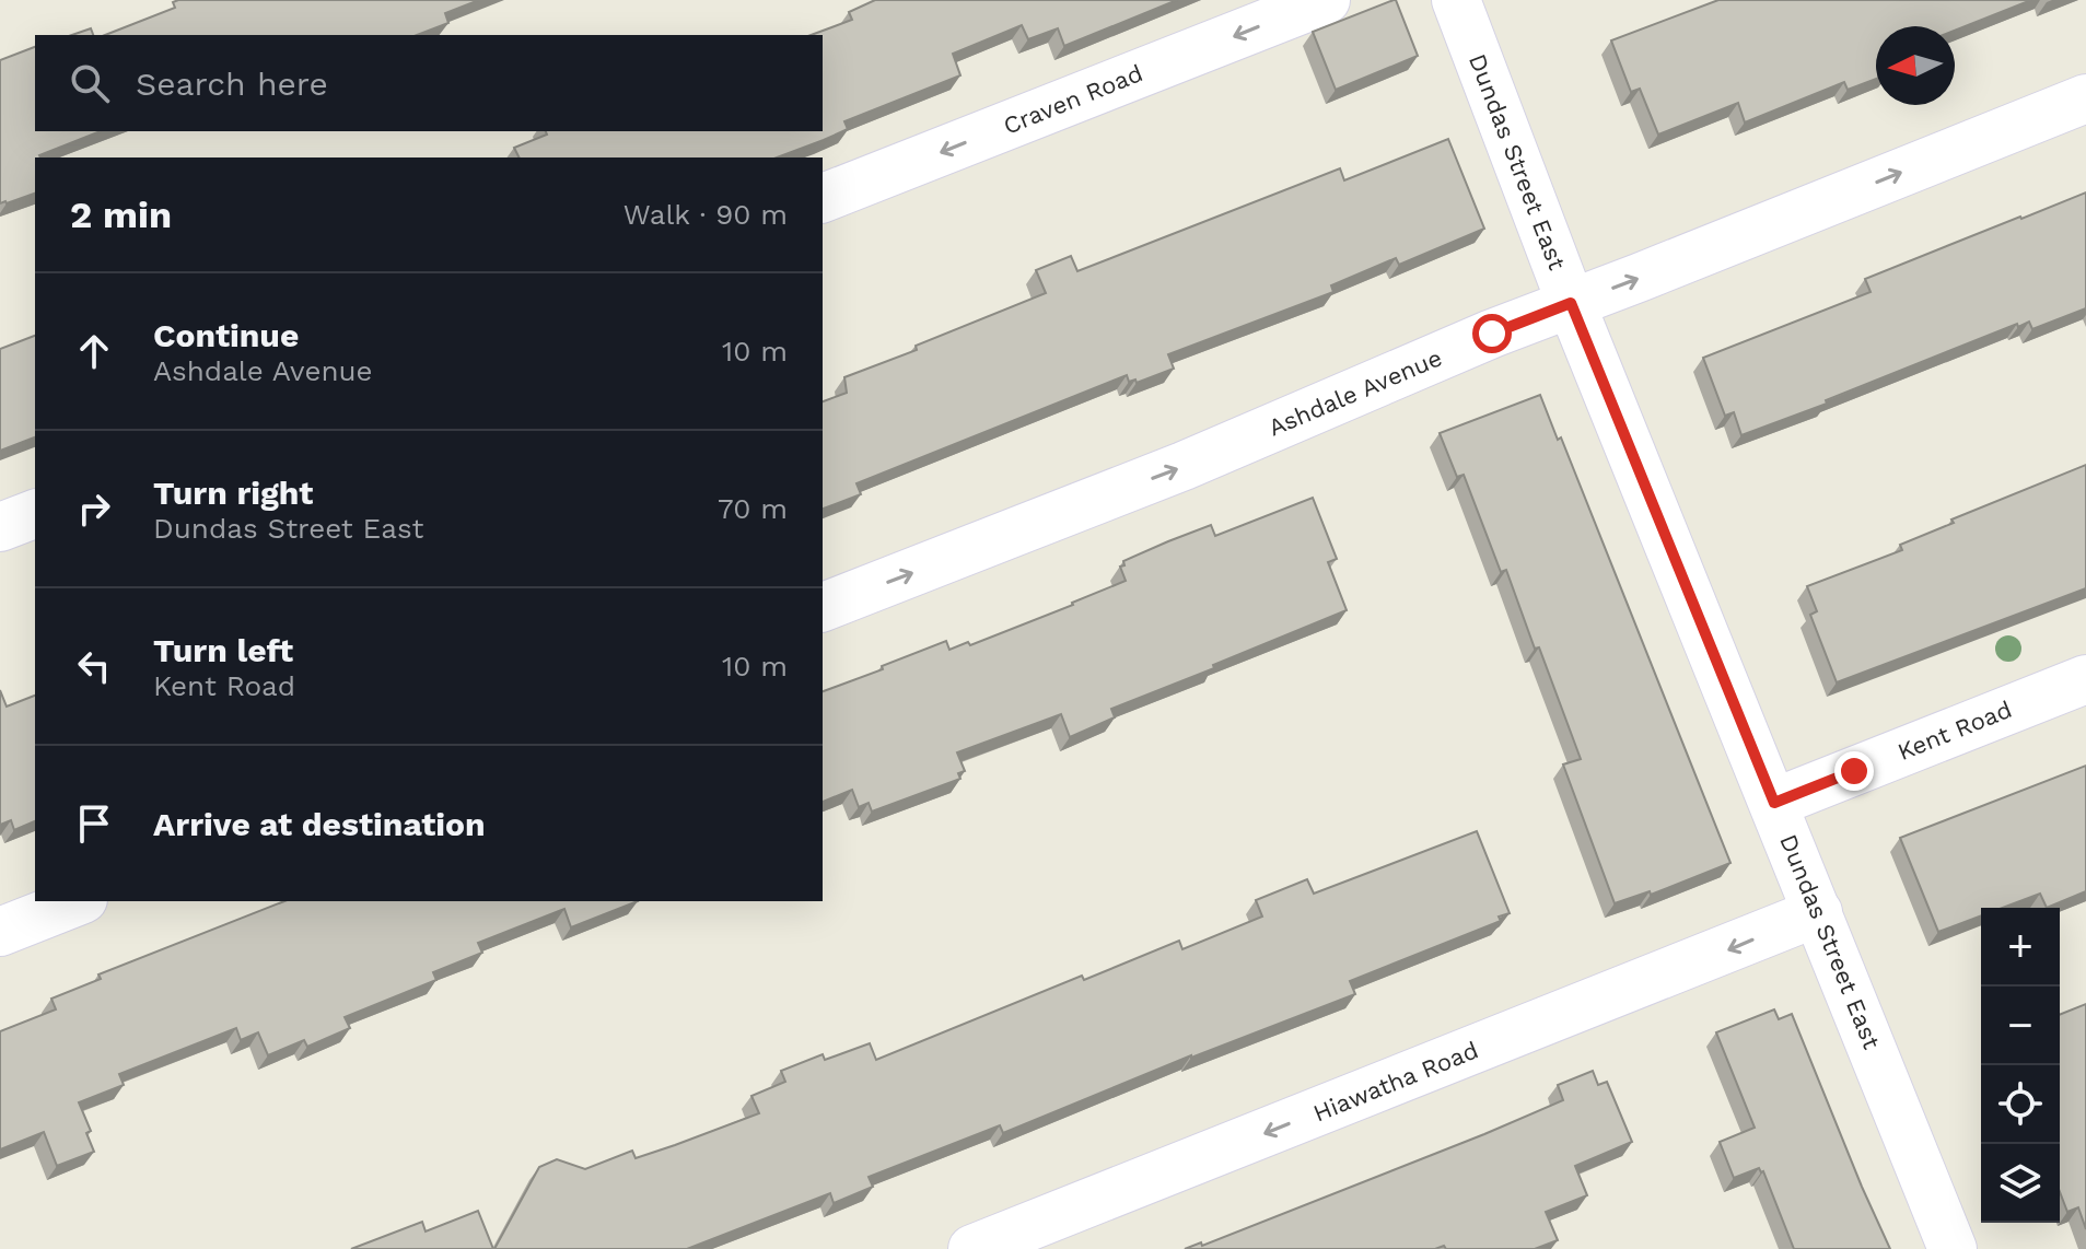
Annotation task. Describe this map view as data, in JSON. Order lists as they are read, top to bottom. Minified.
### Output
{"streets":{"street":["Craven Road","Dundas Street East","Ashdale Avenue","Kent Road","Hiawatha Road"]},"crossings":[["Dundas Street East","Ashdale Avenue"],["Dundas Street East","Kent Road"],["Dundas Street East","Hiawatha Road"]],"one_way":["Craven Road","Ashdale Avenue","Hiawatha Road"],"north":"left","page":{"search":"Search here","heading":["2 min","Walk · 90 m"],"list":[["Continue","Ashdale Avenue","10 m"],["Turn right","Dundas Street East","70 m"],["Turn left","Kent Road","10 m"],"Arrive at destination"],"map_buttons":["+","−"]}}
